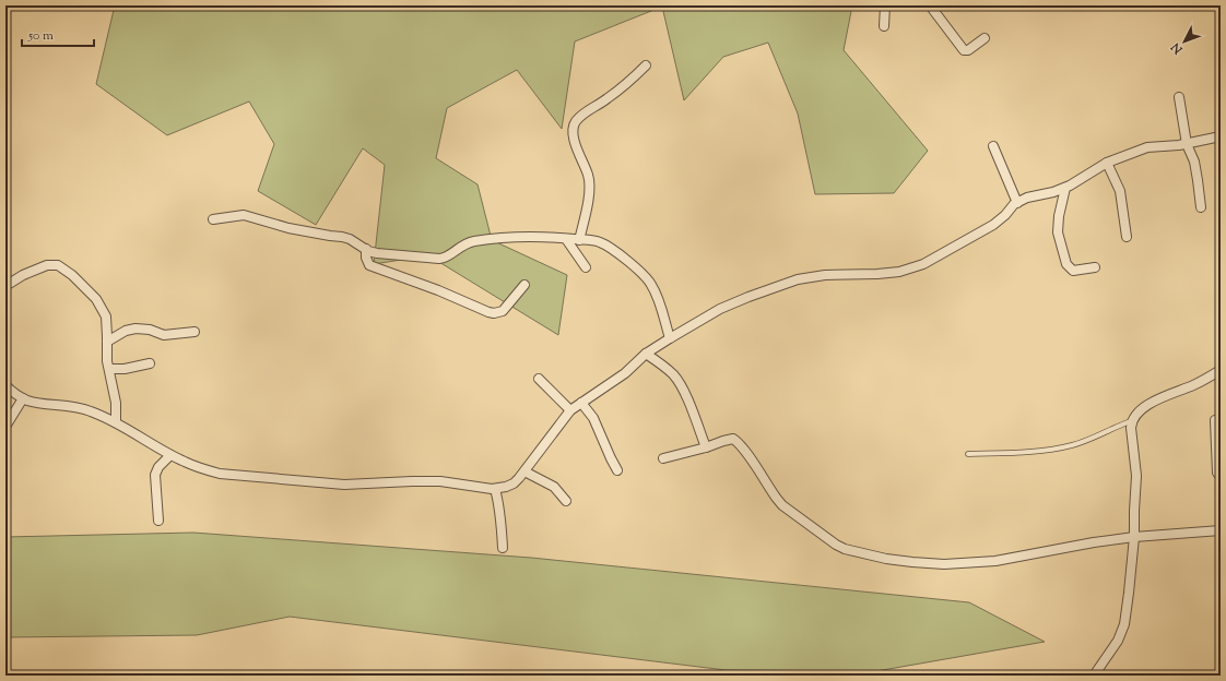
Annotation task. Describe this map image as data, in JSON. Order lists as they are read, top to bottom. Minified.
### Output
{"scale_bar":"50 m","north":"bottom left"}
